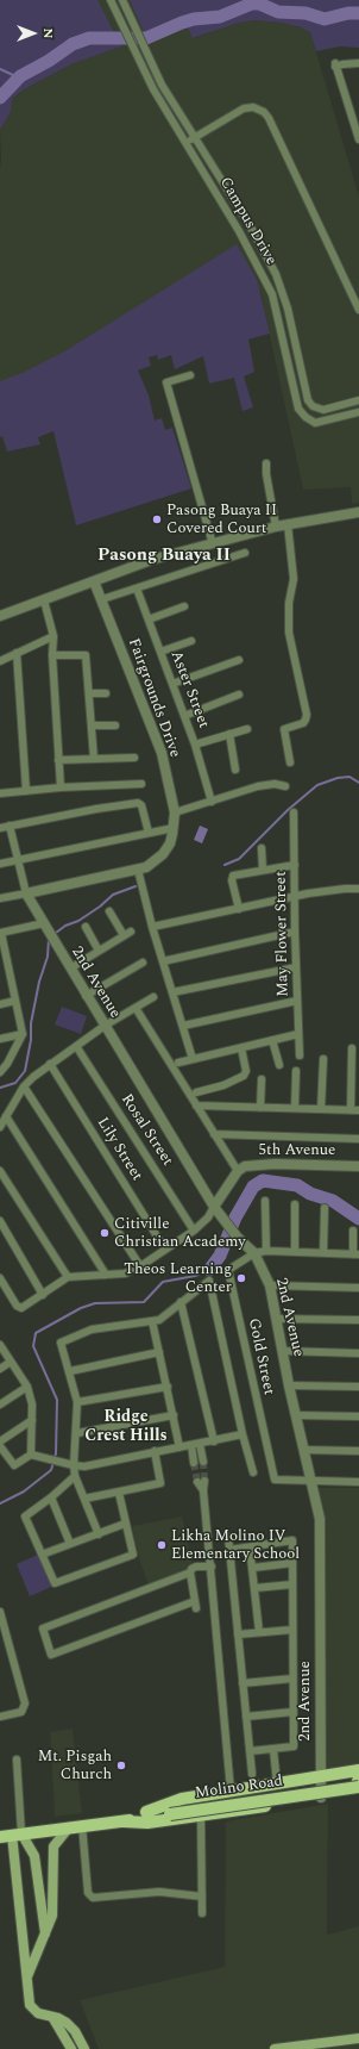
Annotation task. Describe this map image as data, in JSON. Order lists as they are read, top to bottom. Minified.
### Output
{"streets":{"main road":["Molino Road"],"street":["Campus Drive","Aster Street","Fairgrounds Drive","May Flower Street","2nd Avenue","Rosal Street","Lily Street","5th Avenue","Gold Street"]},"crossings":[["Fairgrounds Drive","2nd Avenue"],["2nd Avenue","Gold Street"],["2nd Avenue","Molino Road"]],"districts":["Pasong Buaya II","Ridge Crest Hills"],"places":["Pasong Buaya II Covered Court","Citiville Christian Academy","Theos Learning Center","Likha Molino IV Elementary School","Mt. Pisgah Church"],"north":"right"}
